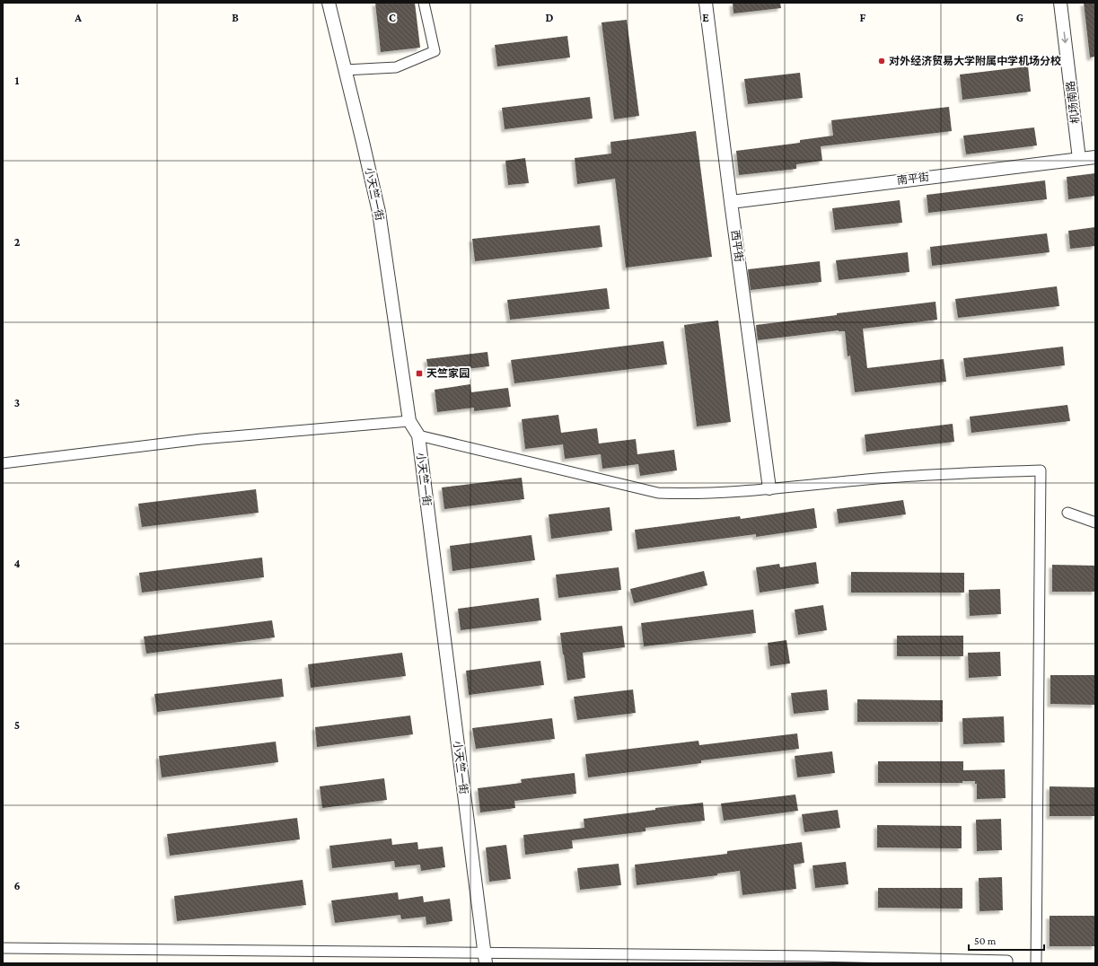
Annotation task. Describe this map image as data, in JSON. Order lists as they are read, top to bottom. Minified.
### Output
{"streets":{"street":["机场南路","南平街","小天竺一街","西平街"]},"crossings":[["机场南路","南平街"],["南平街","西平街"]],"one_way":["机场南路"],"places":{"other":["对外经济贸易大学附属中学机场分校"],"transit":["天竺家园"]},"scale_bar":"50 m","grid":{"columns":["A","B","C","D","E","F","G"],"rows":["1","2","3","4","5","6"]}}
